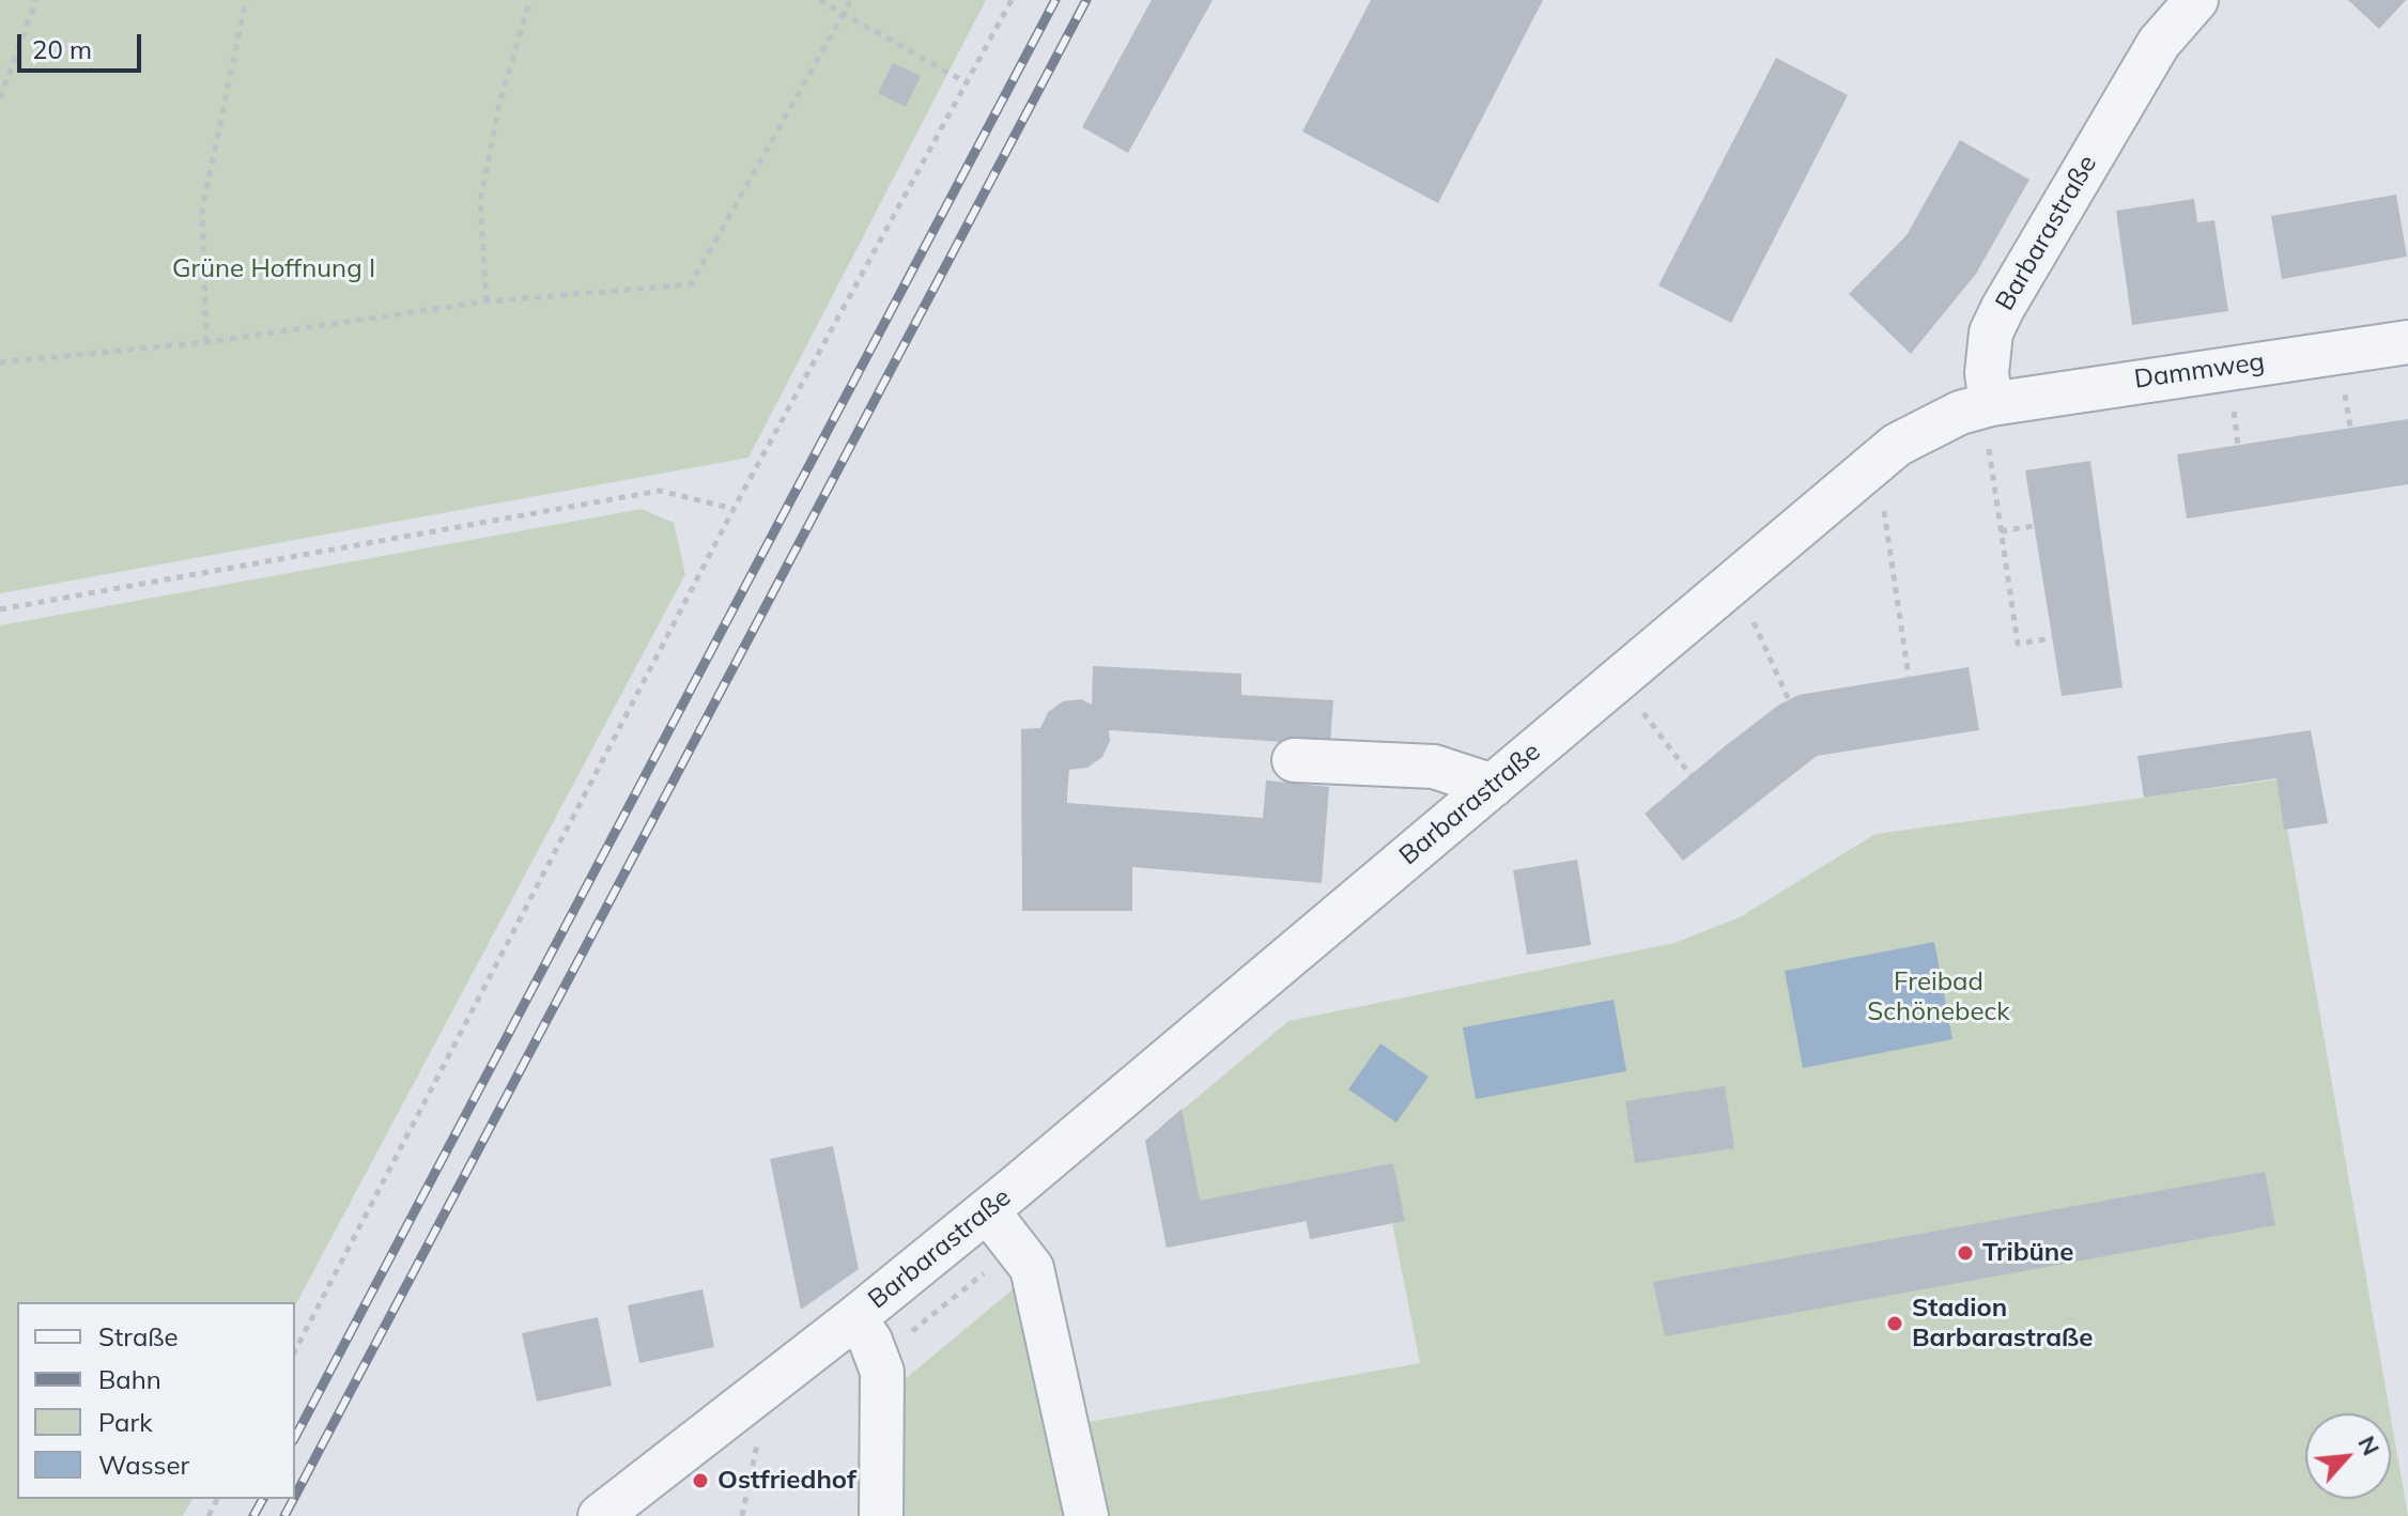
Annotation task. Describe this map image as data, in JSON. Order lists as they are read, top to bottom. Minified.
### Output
{"streets":{"street":["Barbarastraße","Dammweg"]},"crossings":[["Barbarastraße","Dammweg"]],"parks":["Grüne Hoffnung I","Freibad Schönebeck"],"places":["Tribüne","Stadion Barbarastraße","Ostfriedhof"],"legend":["Straße","Bahn","Park","Wasser"],"scale_bar":"20 m","north":"top right"}
